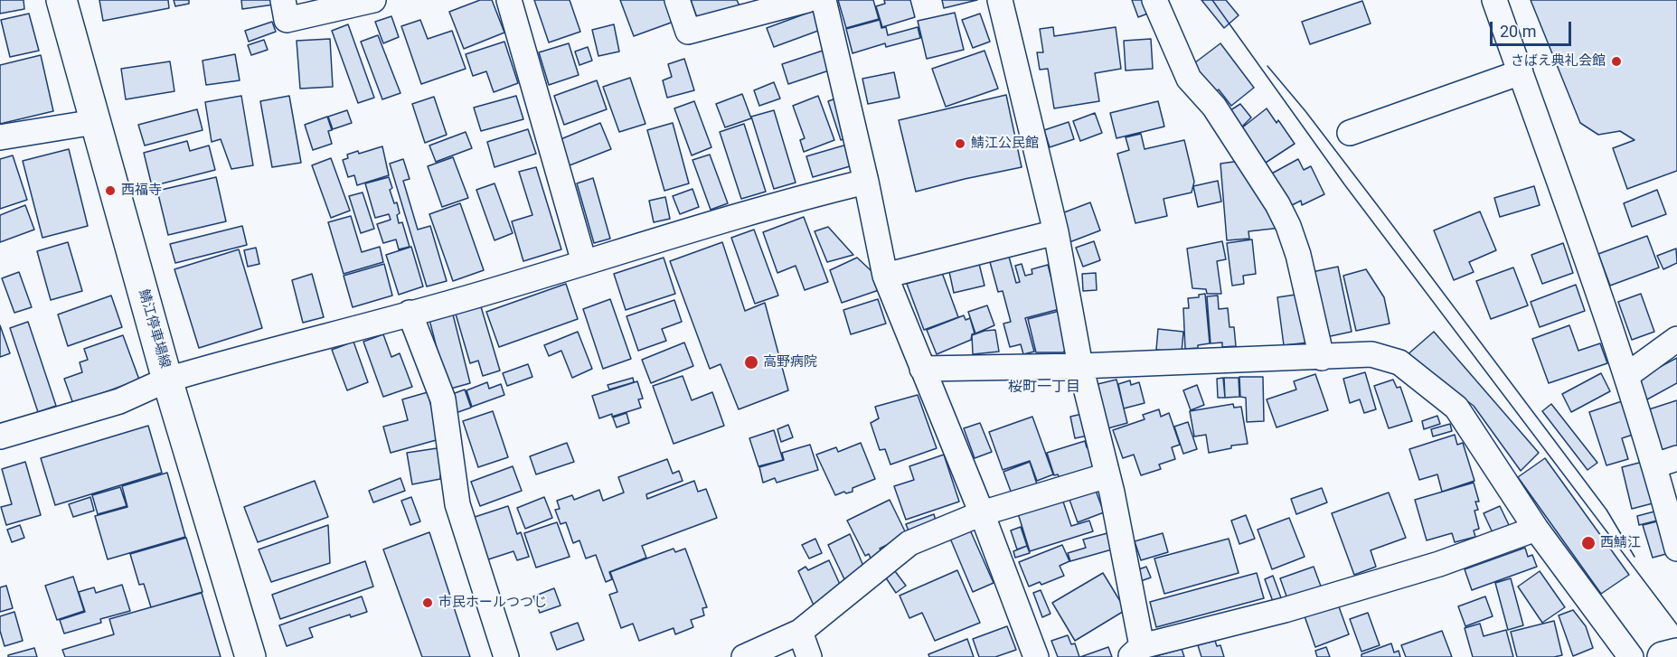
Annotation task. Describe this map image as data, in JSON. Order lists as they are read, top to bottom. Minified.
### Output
{"streets":{"main road":["鯖江停車場線"]},"districts":["桜町一丁目"],"places":["さばえ典礼会館","鯖江公民館","西福寺","高野病院","西鯖江","市民ホールつつじ"],"scale_bar":"20 m"}
